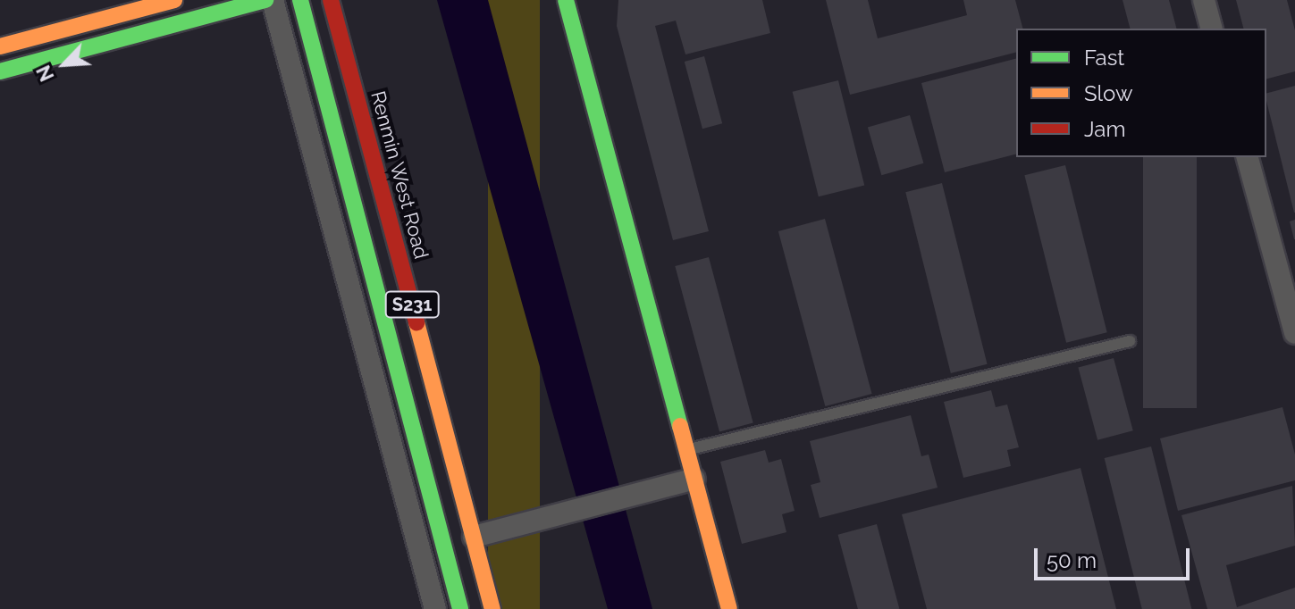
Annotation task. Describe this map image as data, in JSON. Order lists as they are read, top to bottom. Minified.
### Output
{"streets":{"main road":["Renmin West Road","S231"]},"legend":["Fast","Slow","Jam"],"scale_bar":"50 m","north":"bottom left"}
